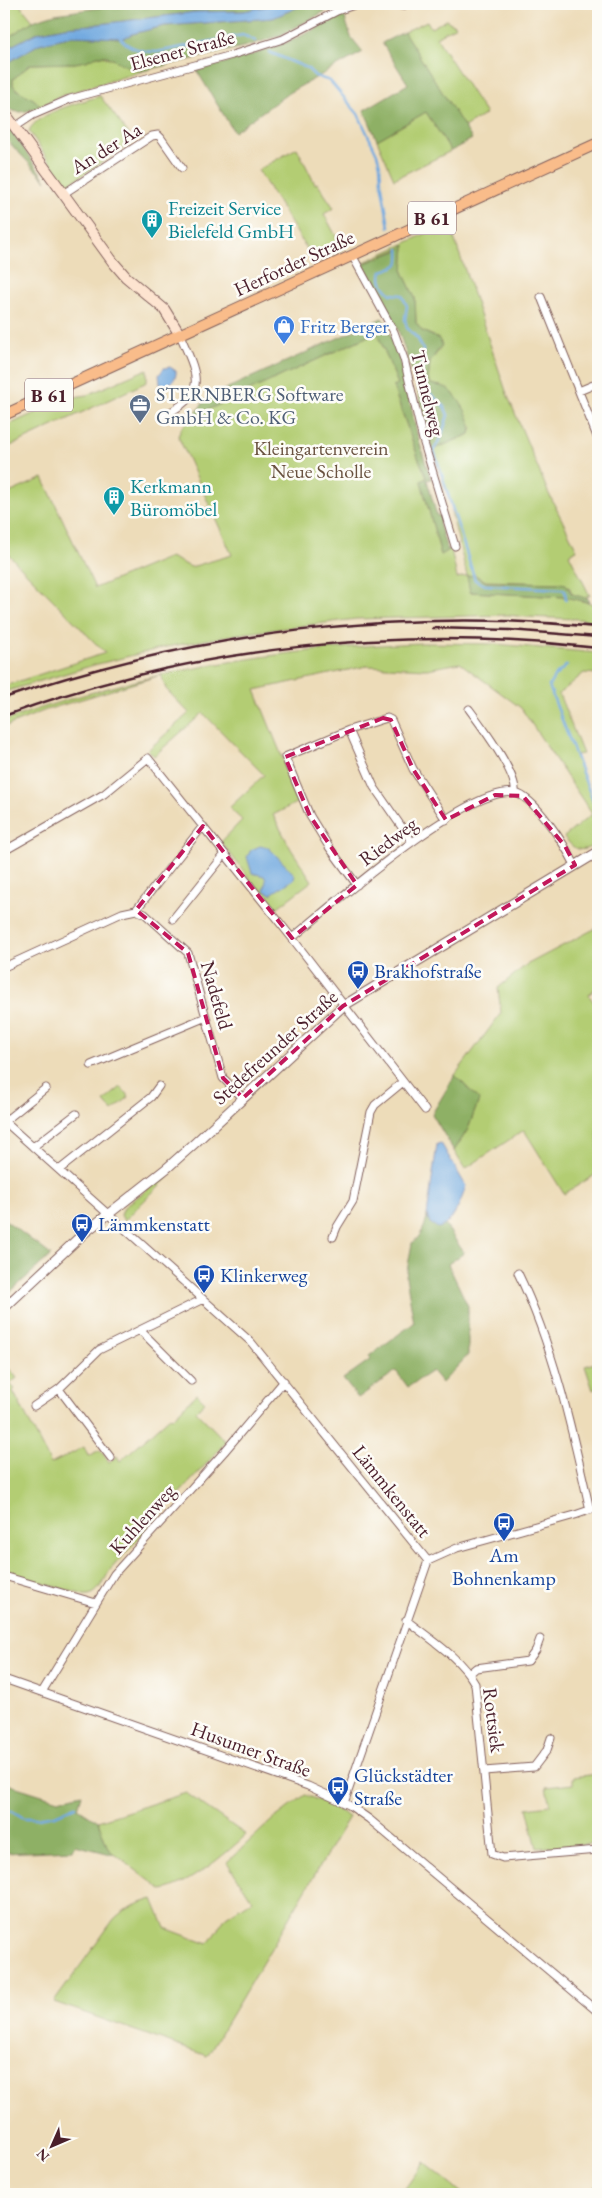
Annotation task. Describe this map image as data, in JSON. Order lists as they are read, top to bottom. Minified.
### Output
{"streets":{"main road":["B 61","Herforder Straße"],"street":["Elsener Straße","An der Aa","Tunnelweg","Riedweg","Nadefeld","Stedefreunder Straße","Lämmkenstatt","Kuhlenweg","Rottsiek","Husumer Straße"]},"crossings":[["Herforder Straße","Tunnelweg"],["Nadefeld","Stedefreunder Straße"],["Stedefreunder Straße","Lämmkenstatt"],["Lämmkenstatt","Kuhlenweg"],["Kuhlenweg","Husumer Straße"]],"parks":["Kleingartenverein Neue Scholle"],"places":{"building":["Freizeit Service Bielefeld GmbH","Kerkmann Büromöbel"],"shop":["Fritz Berger"],"office":["STERNBERG Software GmbH & Co. KG"],"bus stop":["Brakhofstraße","Lämmkenstatt","Klinkerweg","Am Bohnenkamp","Glückstädter Straße"]},"north":"bottom left"}
